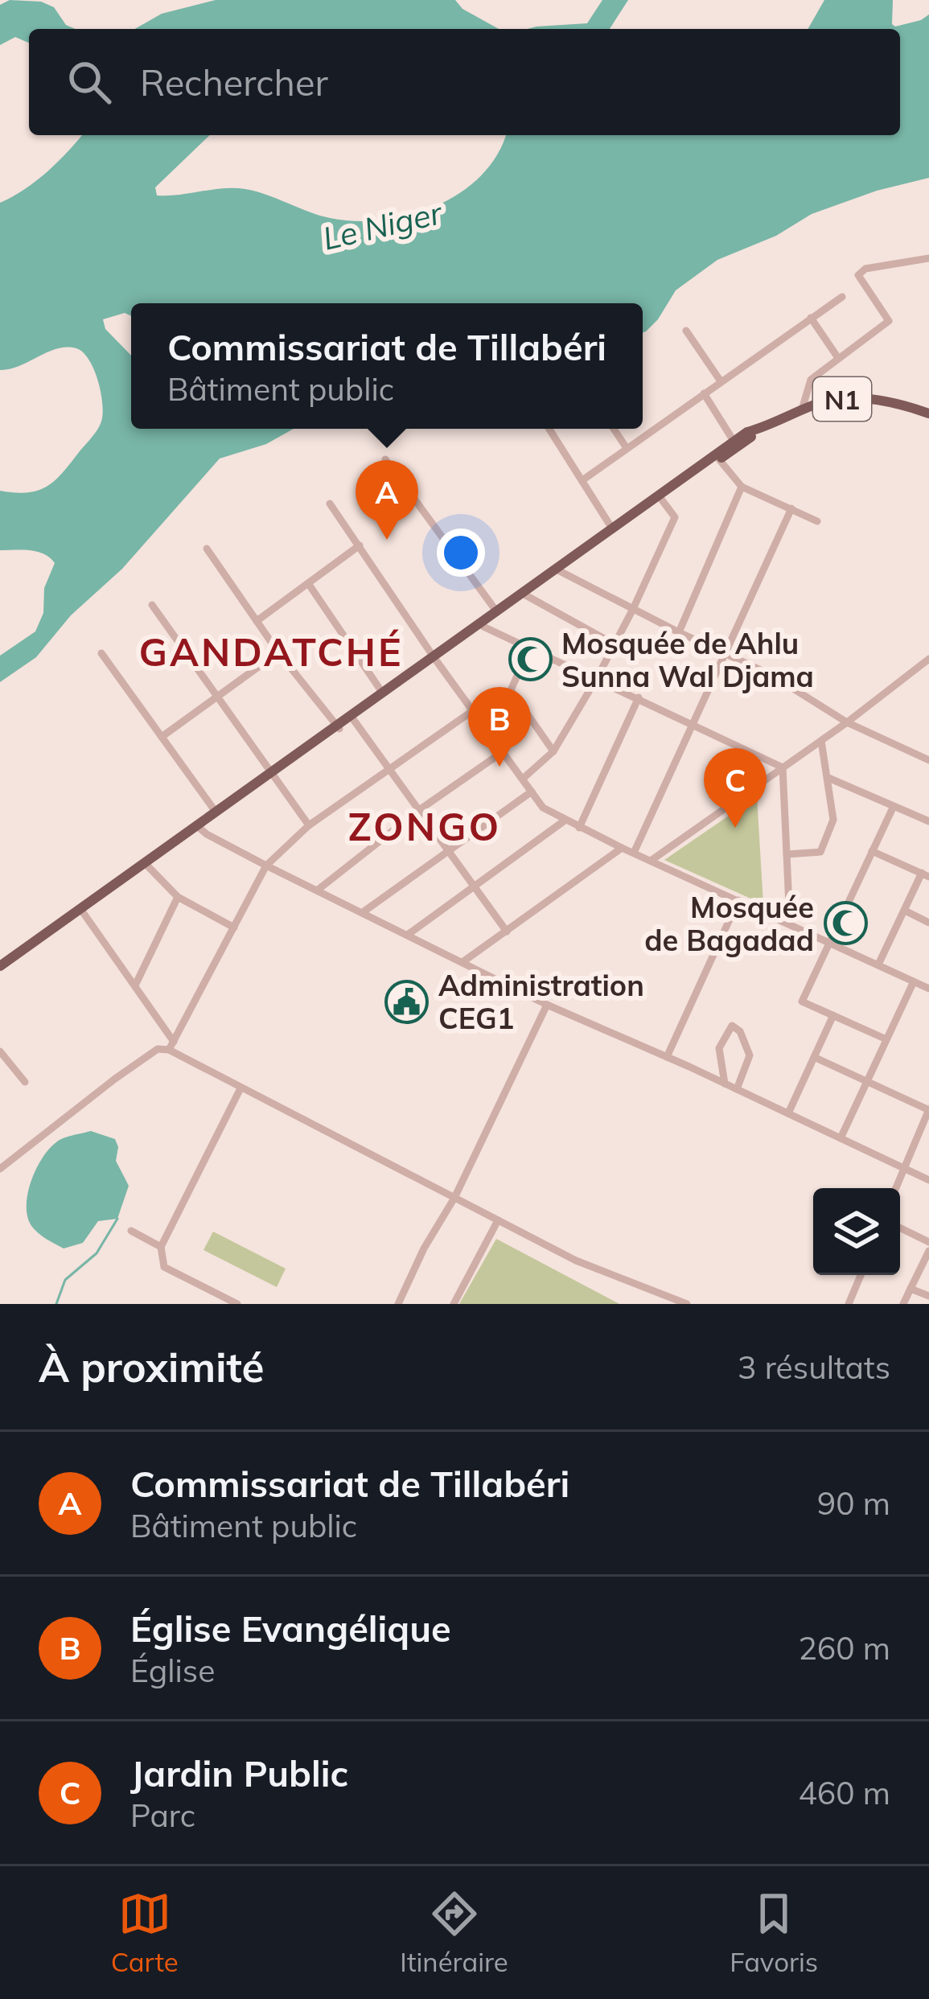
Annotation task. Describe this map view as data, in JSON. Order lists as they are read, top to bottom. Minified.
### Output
{"streets":{"main road":["N1"]},"districts":["GANDATCHÉ","ZONGO"],"water":["Le Niger"],"places":{"mosque":["Mosquée de Ahlu Sunna Wal Djama","Mosquée de Bagadad"],"public building":["Administration CEG1"]},"page":{"search":"Rechercher","popup":["Commissariat de Tillabéri","Bâtiment public"],"pins":["A","B","C"],"heading":["À proximité","3 résultats"],"list":[{"mark":"A","name":"Commissariat de Tillabéri","note":"Bâtiment public","value":"90 m"},{"mark":"B","name":"Église Evangélique","note":"Église","value":"260 m"},{"mark":"C","name":"Jardin Public","note":"Parc","value":"460 m"}],"nav":["Carte","Itinéraire","Favoris"]}}
